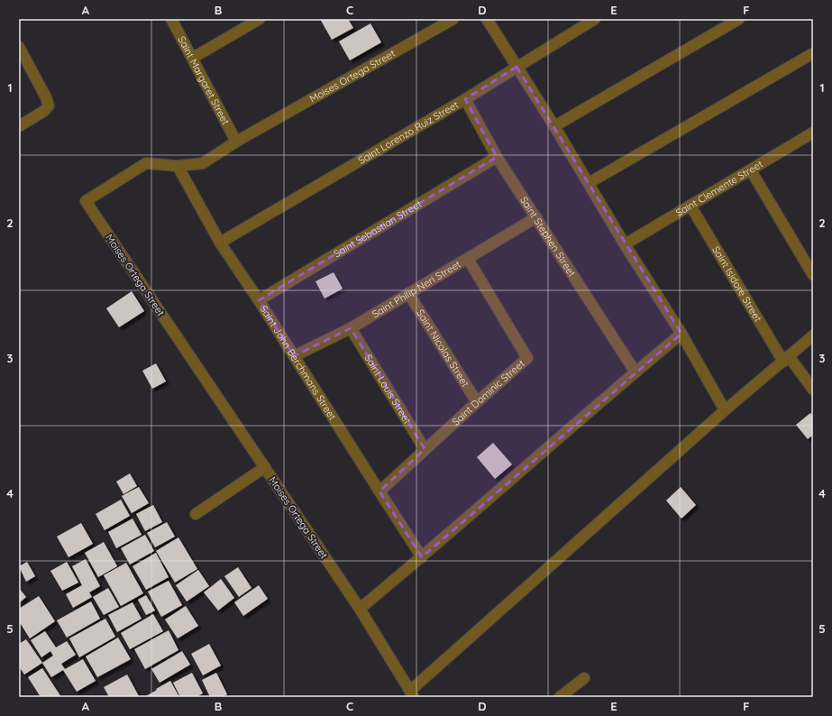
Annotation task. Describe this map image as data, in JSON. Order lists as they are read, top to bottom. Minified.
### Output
{"streets":{"street":["Moises Ortega Street","Saint Margaret Street","Saint Lorenzo Ruiz Street","Saint Clemente Street","Saint Sebastian Street","Saint Stephen Street","Saint Isidore Street","Saint Philip Neri Street","Saint Nicolas Street","Saint John Berchmans Street","Saint Louis Street","Saint Dominic Street"]},"crossings":[["Moises Ortega Street","Saint Margaret Street"],["Moises Ortega Street","Saint John Berchmans Street"],["Saint Lorenzo Ruiz Street","Saint Stephen Street"],["Saint Lorenzo Ruiz Street","Saint John Berchmans Street"],["Saint Clemente Street","Saint Isidore Street"],["Saint Sebastian Street","Saint Stephen Street"],["Saint Sebastian Street","Saint John Berchmans Street"],["Saint Stephen Street","Saint Philip Neri Street"],["Saint Philip Neri Street","Saint Nicolas Street"],["Saint Philip Neri Street","Saint John Berchmans Street"],["Saint Philip Neri Street","Saint Louis Street"],["Saint Philip Neri Street","Saint Dominic Street"],["Saint Nicolas Street","Saint Dominic Street"],["Saint John Berchmans Street","Saint Dominic Street"],["Saint Louis Street","Saint Dominic Street"]],"grid":{"columns":["A","B","C","D","E","F"],"rows":["1","2","3","4","5"]}}
